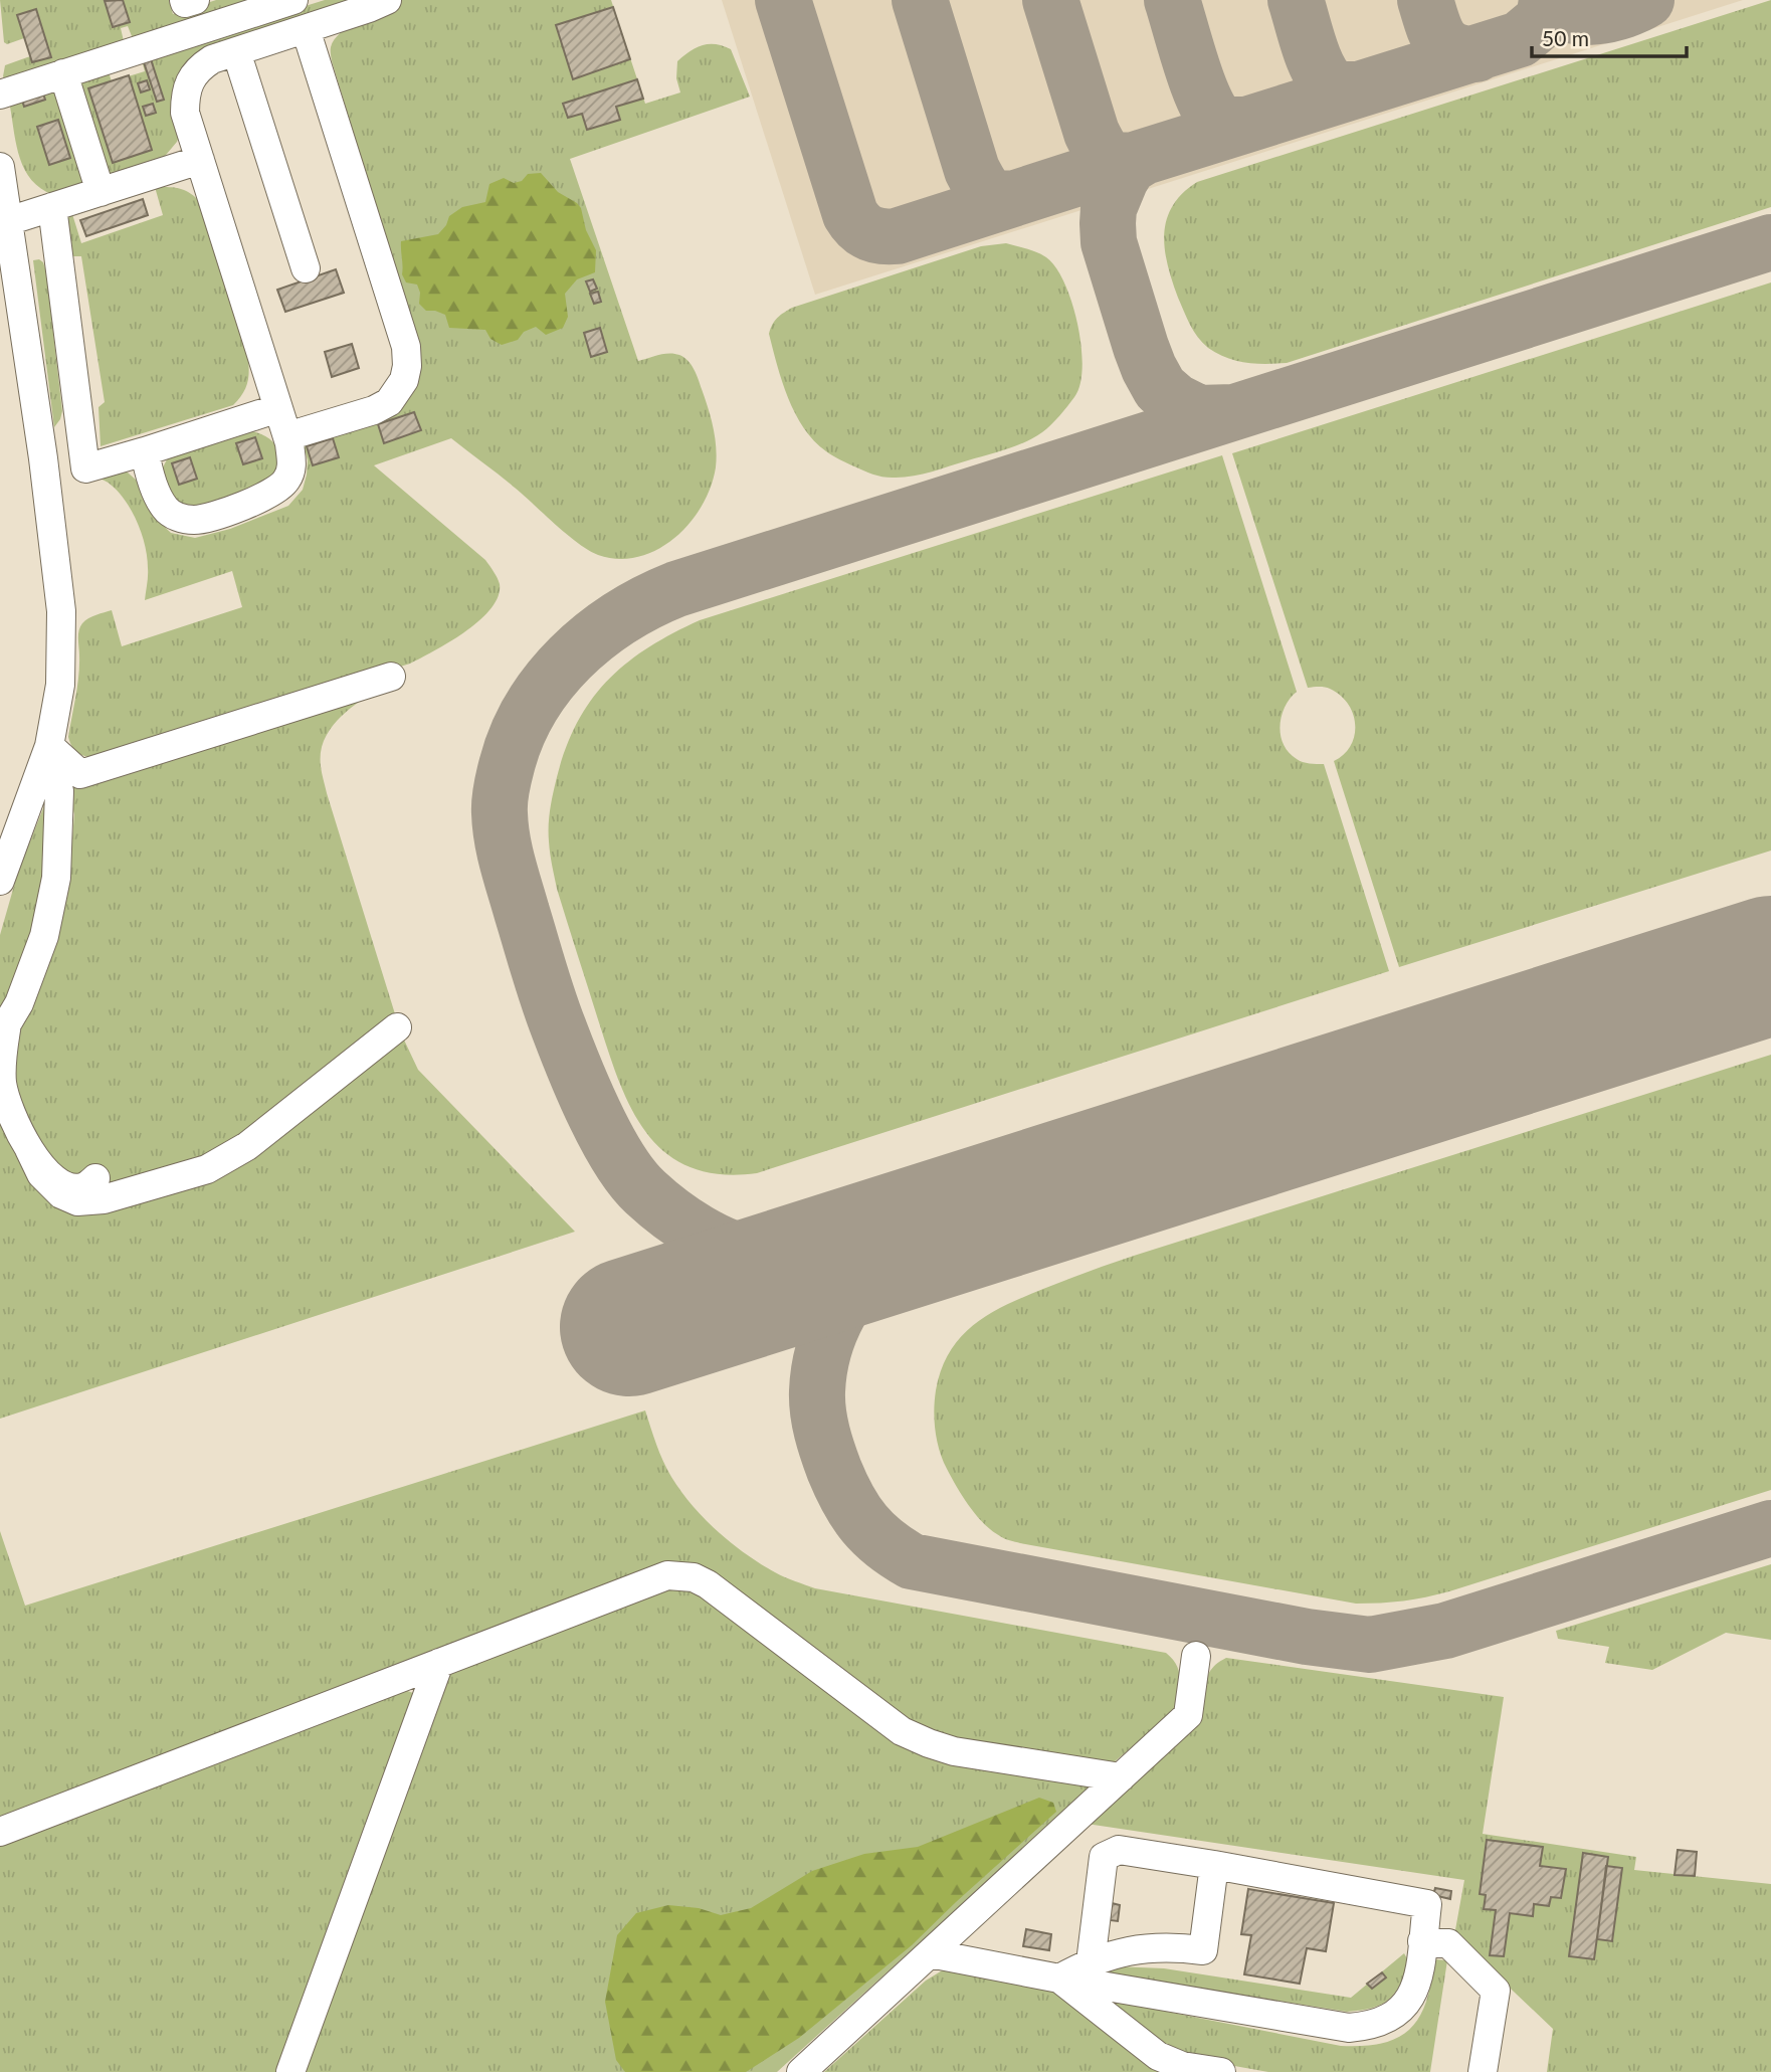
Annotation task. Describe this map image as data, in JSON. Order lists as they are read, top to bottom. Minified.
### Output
{"scale_bar":"50 m"}
